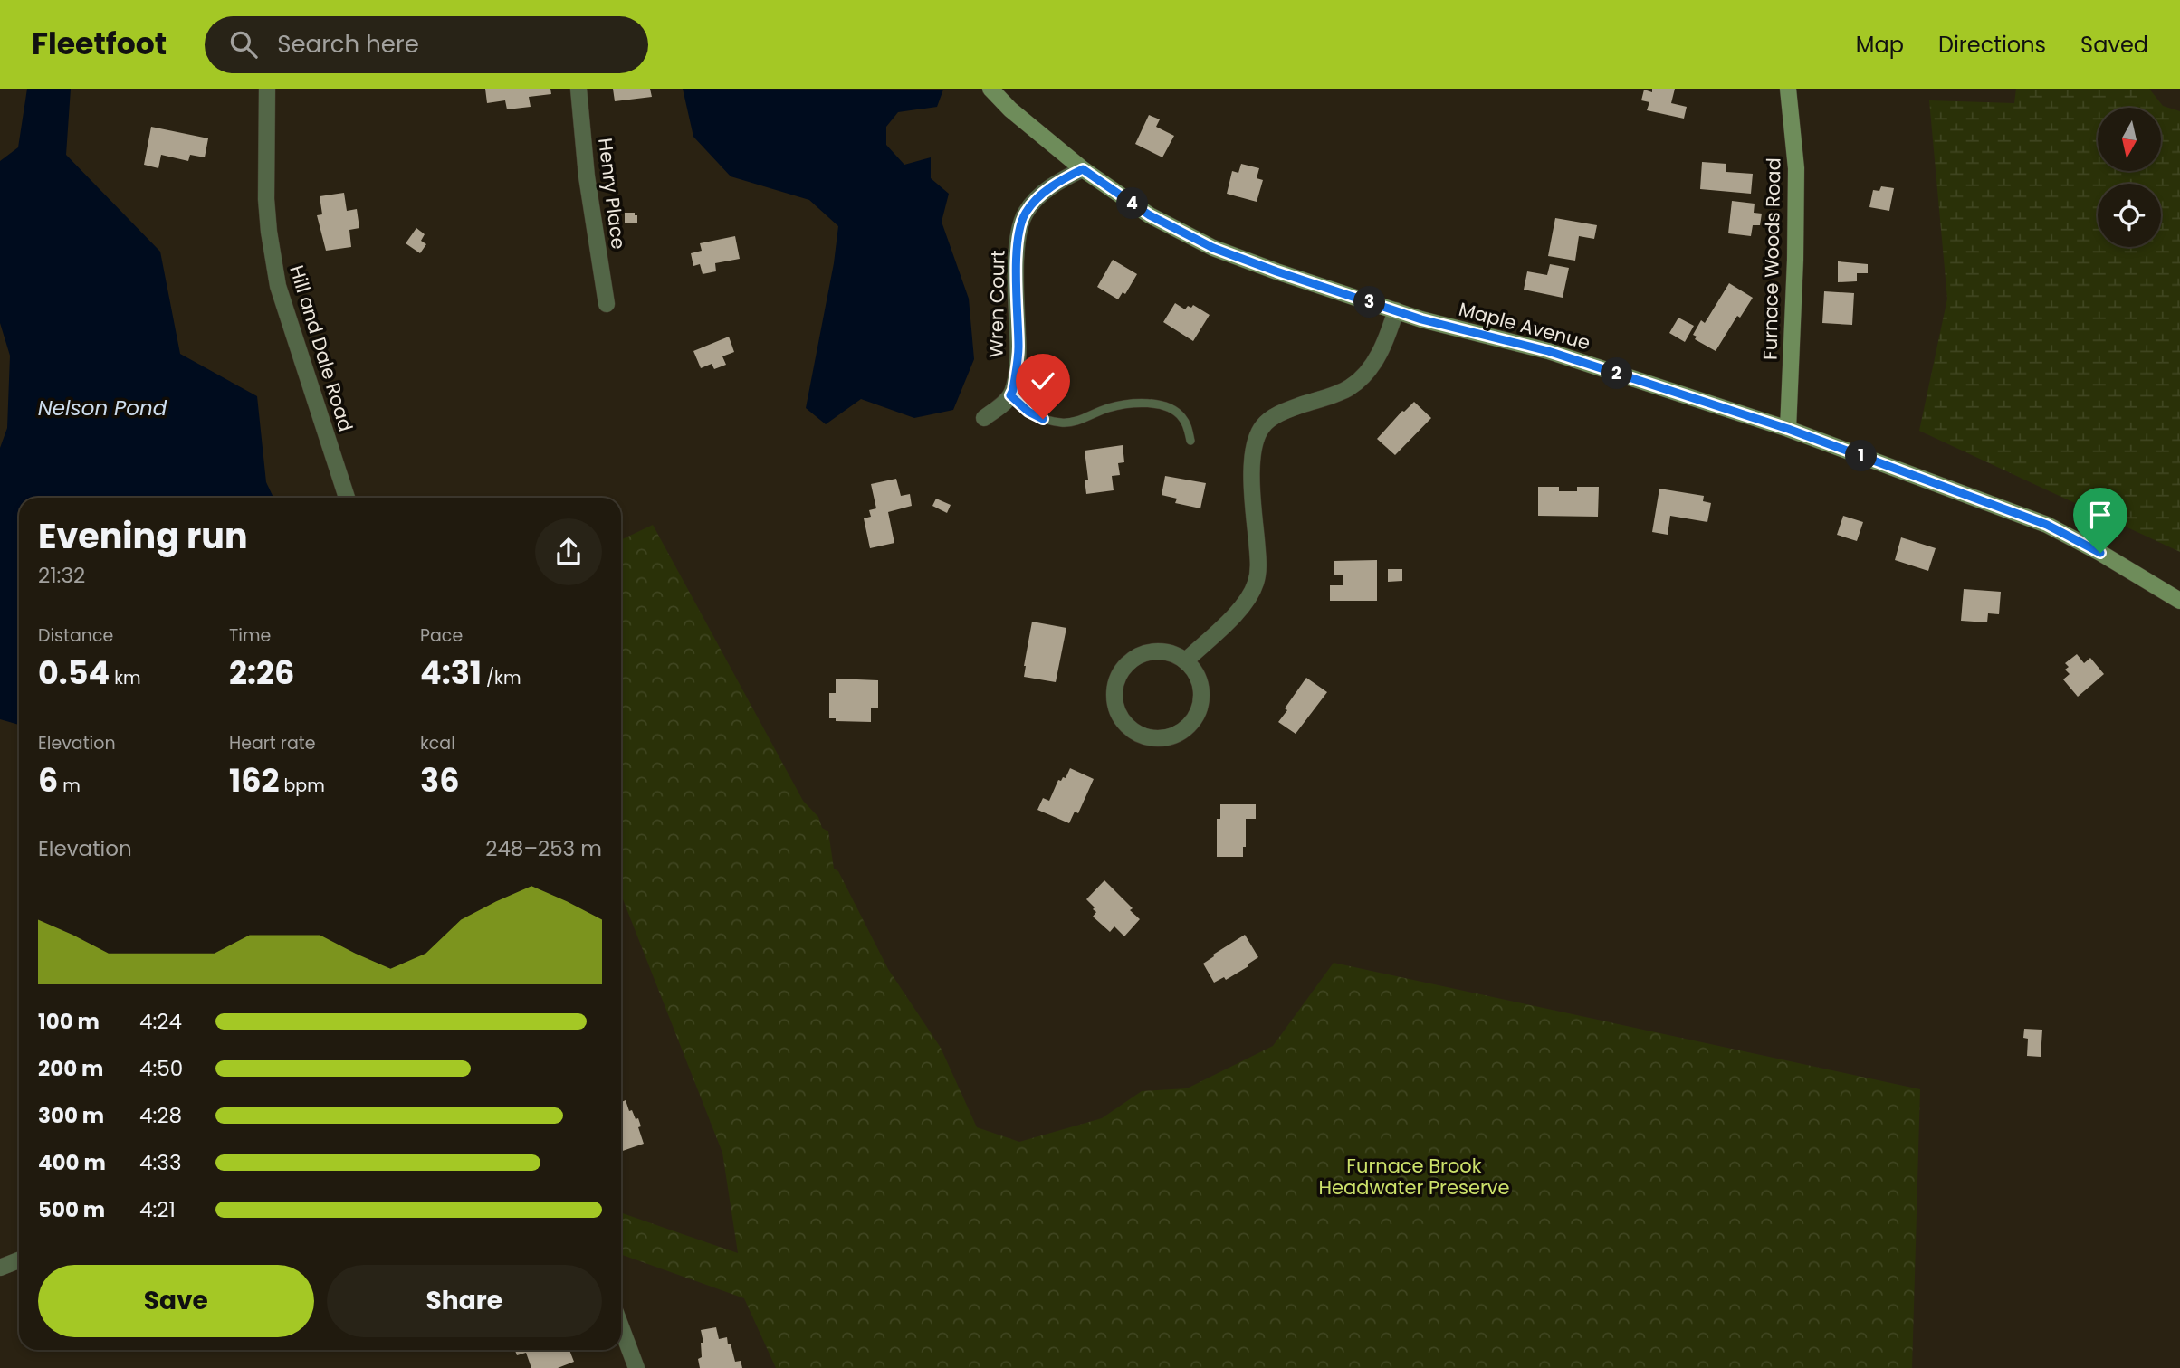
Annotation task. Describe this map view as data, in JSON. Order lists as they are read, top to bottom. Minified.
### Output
{"streets":{"street":["Henry Place","Furnace Woods Road","Wren Court","Maple Avenue","Hill and Dale Road"]},"crossings":[["Furnace Woods Road","Maple Avenue"],["Wren Court","Maple Avenue"]],"water":["Nelson Pond"],"parks":["Furnace Brook Headwater Preserve"],"north":"bottom","page":{"header":"Fleetfoot","search":"Search here","nav":["Map","Directions","Saved"],"pins":["4","3","2","1"],"heading":["Evening run","21:32"],"stats":[["Distance","0.54 km"],["Time","2:26"],["Pace","4:31 /km"],["Elevation","6 m"],["Heart rate","162 bpm"],["kcal","36"]],"chart":["Elevation","248–253 m"],"list":[{"name":"100 m","note":"4:24"},{"name":"200 m","note":"4:50"},{"name":"300 m","note":"4:28"},{"name":"400 m","note":"4:33"},{"name":"500 m","note":"4:21"}],"buttons":["Save","Share"]}}
